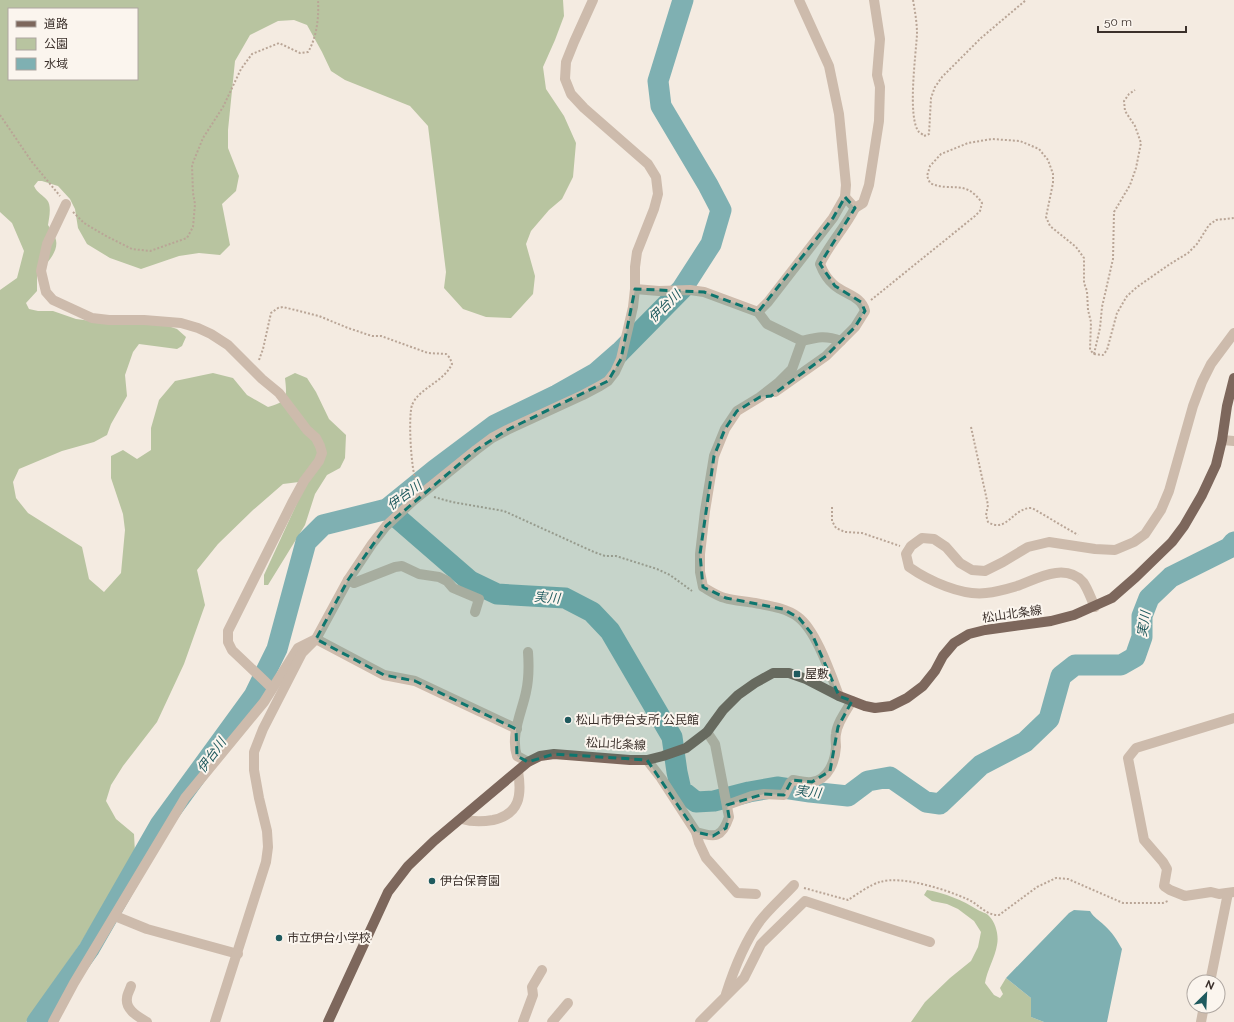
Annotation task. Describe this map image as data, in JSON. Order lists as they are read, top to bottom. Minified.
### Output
{"streets":{"main road":["松山北条線"]},"water":["伊台川","実川"],"places":{"transit":["屋敷"],"other":["松山市伊台支所 公民館","伊台保育園","市立伊台小学校"]},"legend":["道路","公園","水域"],"scale_bar":"50 m","north":"top right"}
